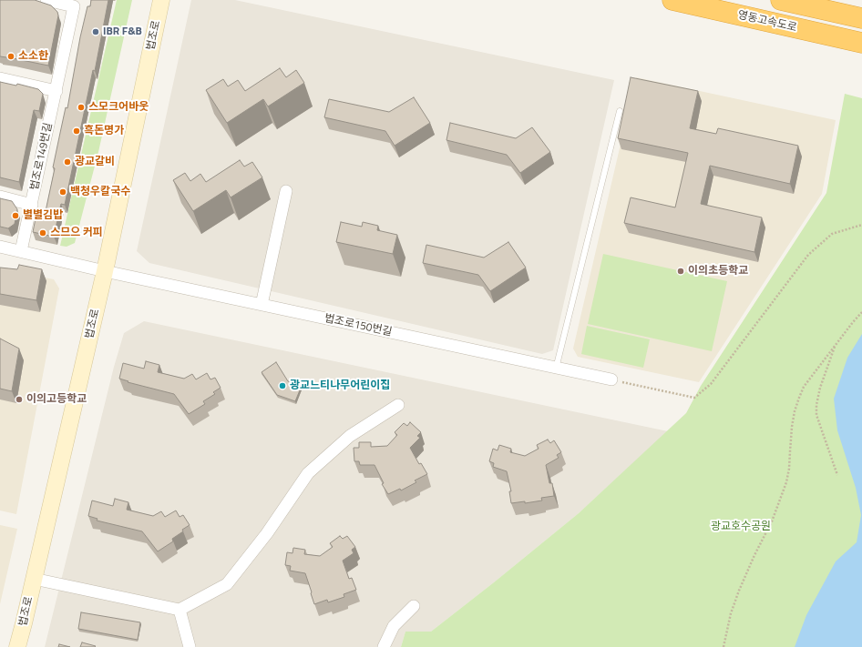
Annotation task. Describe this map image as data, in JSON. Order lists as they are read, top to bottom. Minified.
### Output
{"streets":{"highway":["영동고속도로"],"street":["법조로","법조로149번길","법조로150번길"]},"crossings":[["법조로","법조로150번길"]],"parks":["광교호수공원"],"places":["IBR F&B","소소한","스모크어바웃","흑돈명가","광교갈비","백청우칼국수","별별김밥","스므으 커피","이의초등학교","광교느티나무어린이집","이의고등학교"]}
